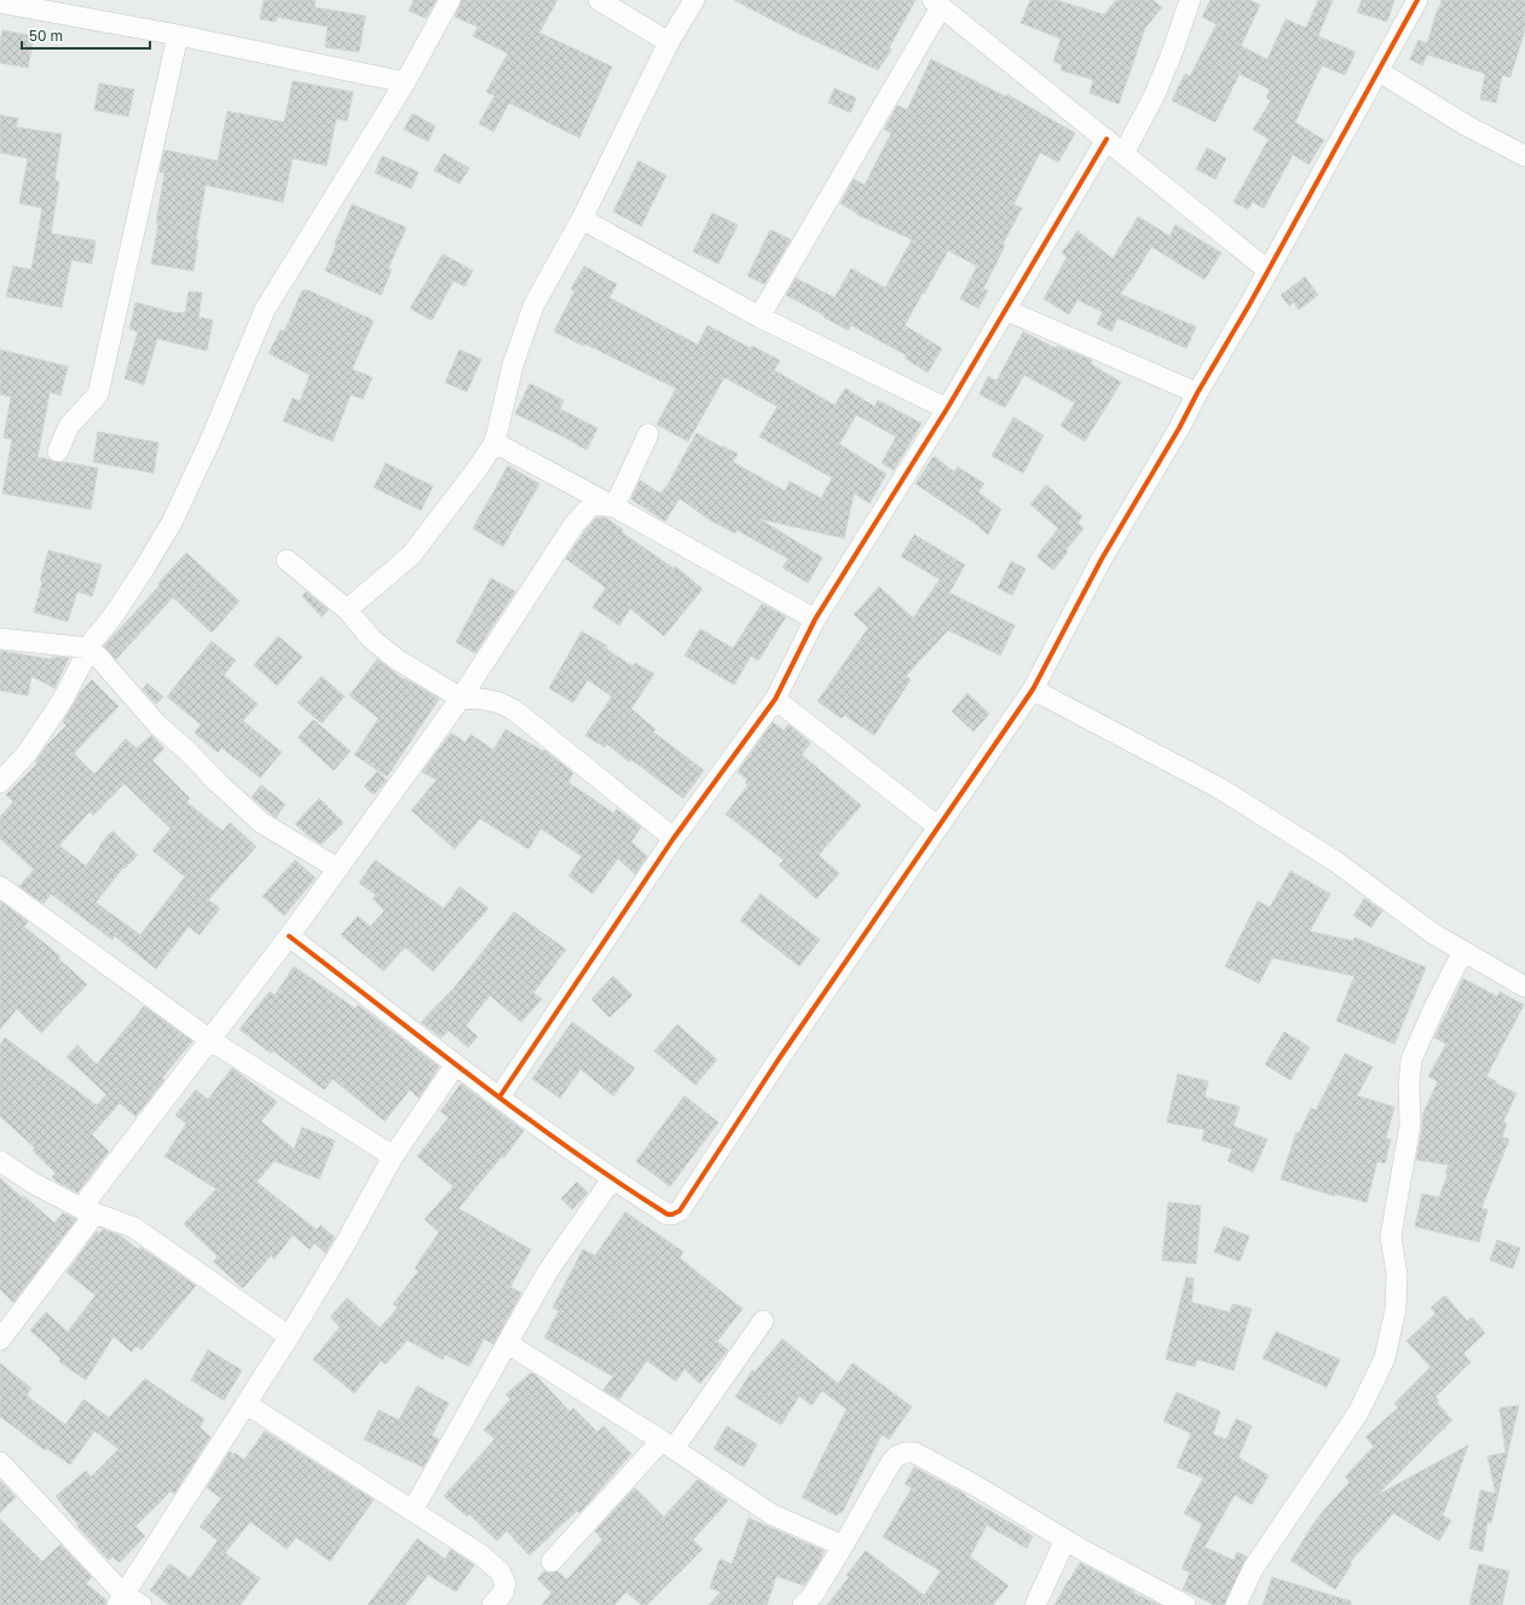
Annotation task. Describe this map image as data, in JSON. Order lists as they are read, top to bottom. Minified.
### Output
{"scale_bar":"50 m"}
